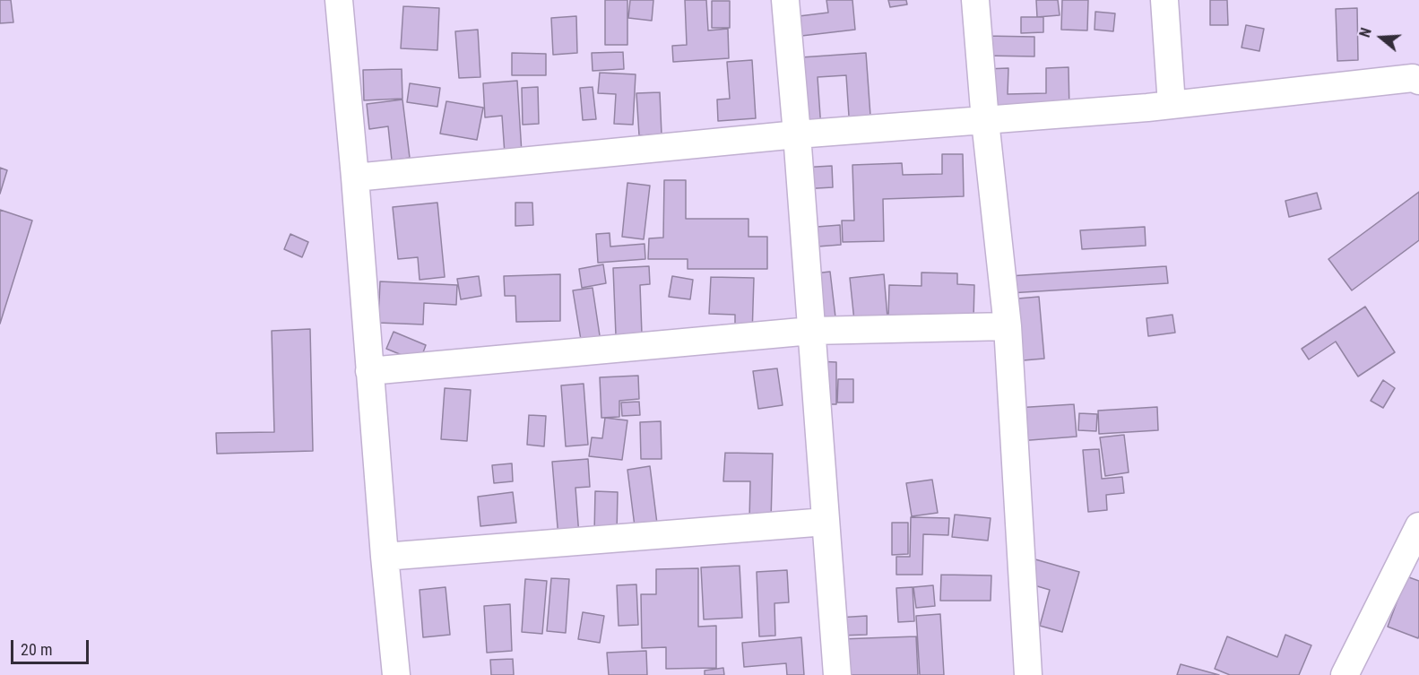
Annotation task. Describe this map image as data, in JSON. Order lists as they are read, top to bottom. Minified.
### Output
{"scale_bar":"20 m","north":"left"}
